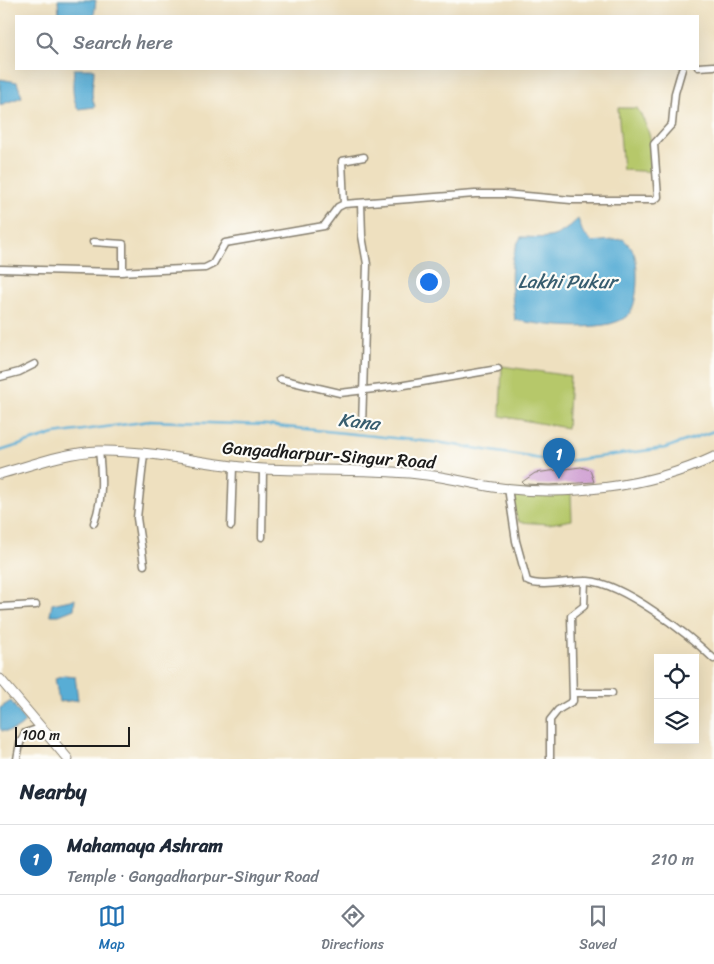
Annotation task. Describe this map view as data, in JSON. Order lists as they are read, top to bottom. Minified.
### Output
{"streets":{"street":["Gangadharpur-Singur Road"]},"water":["Lakhi Pukur","Kana"],"scale_bar":"100 m","page":{"search":"Search here","pins":"1","scale":"100 m","heading":"Nearby","list":[{"mark":"1","name":"Mahamaya Ashram","note":"Temple · Gangadharpur-Singur Road","value":"210 m"}],"nav":["Map","Directions","Saved"]}}
